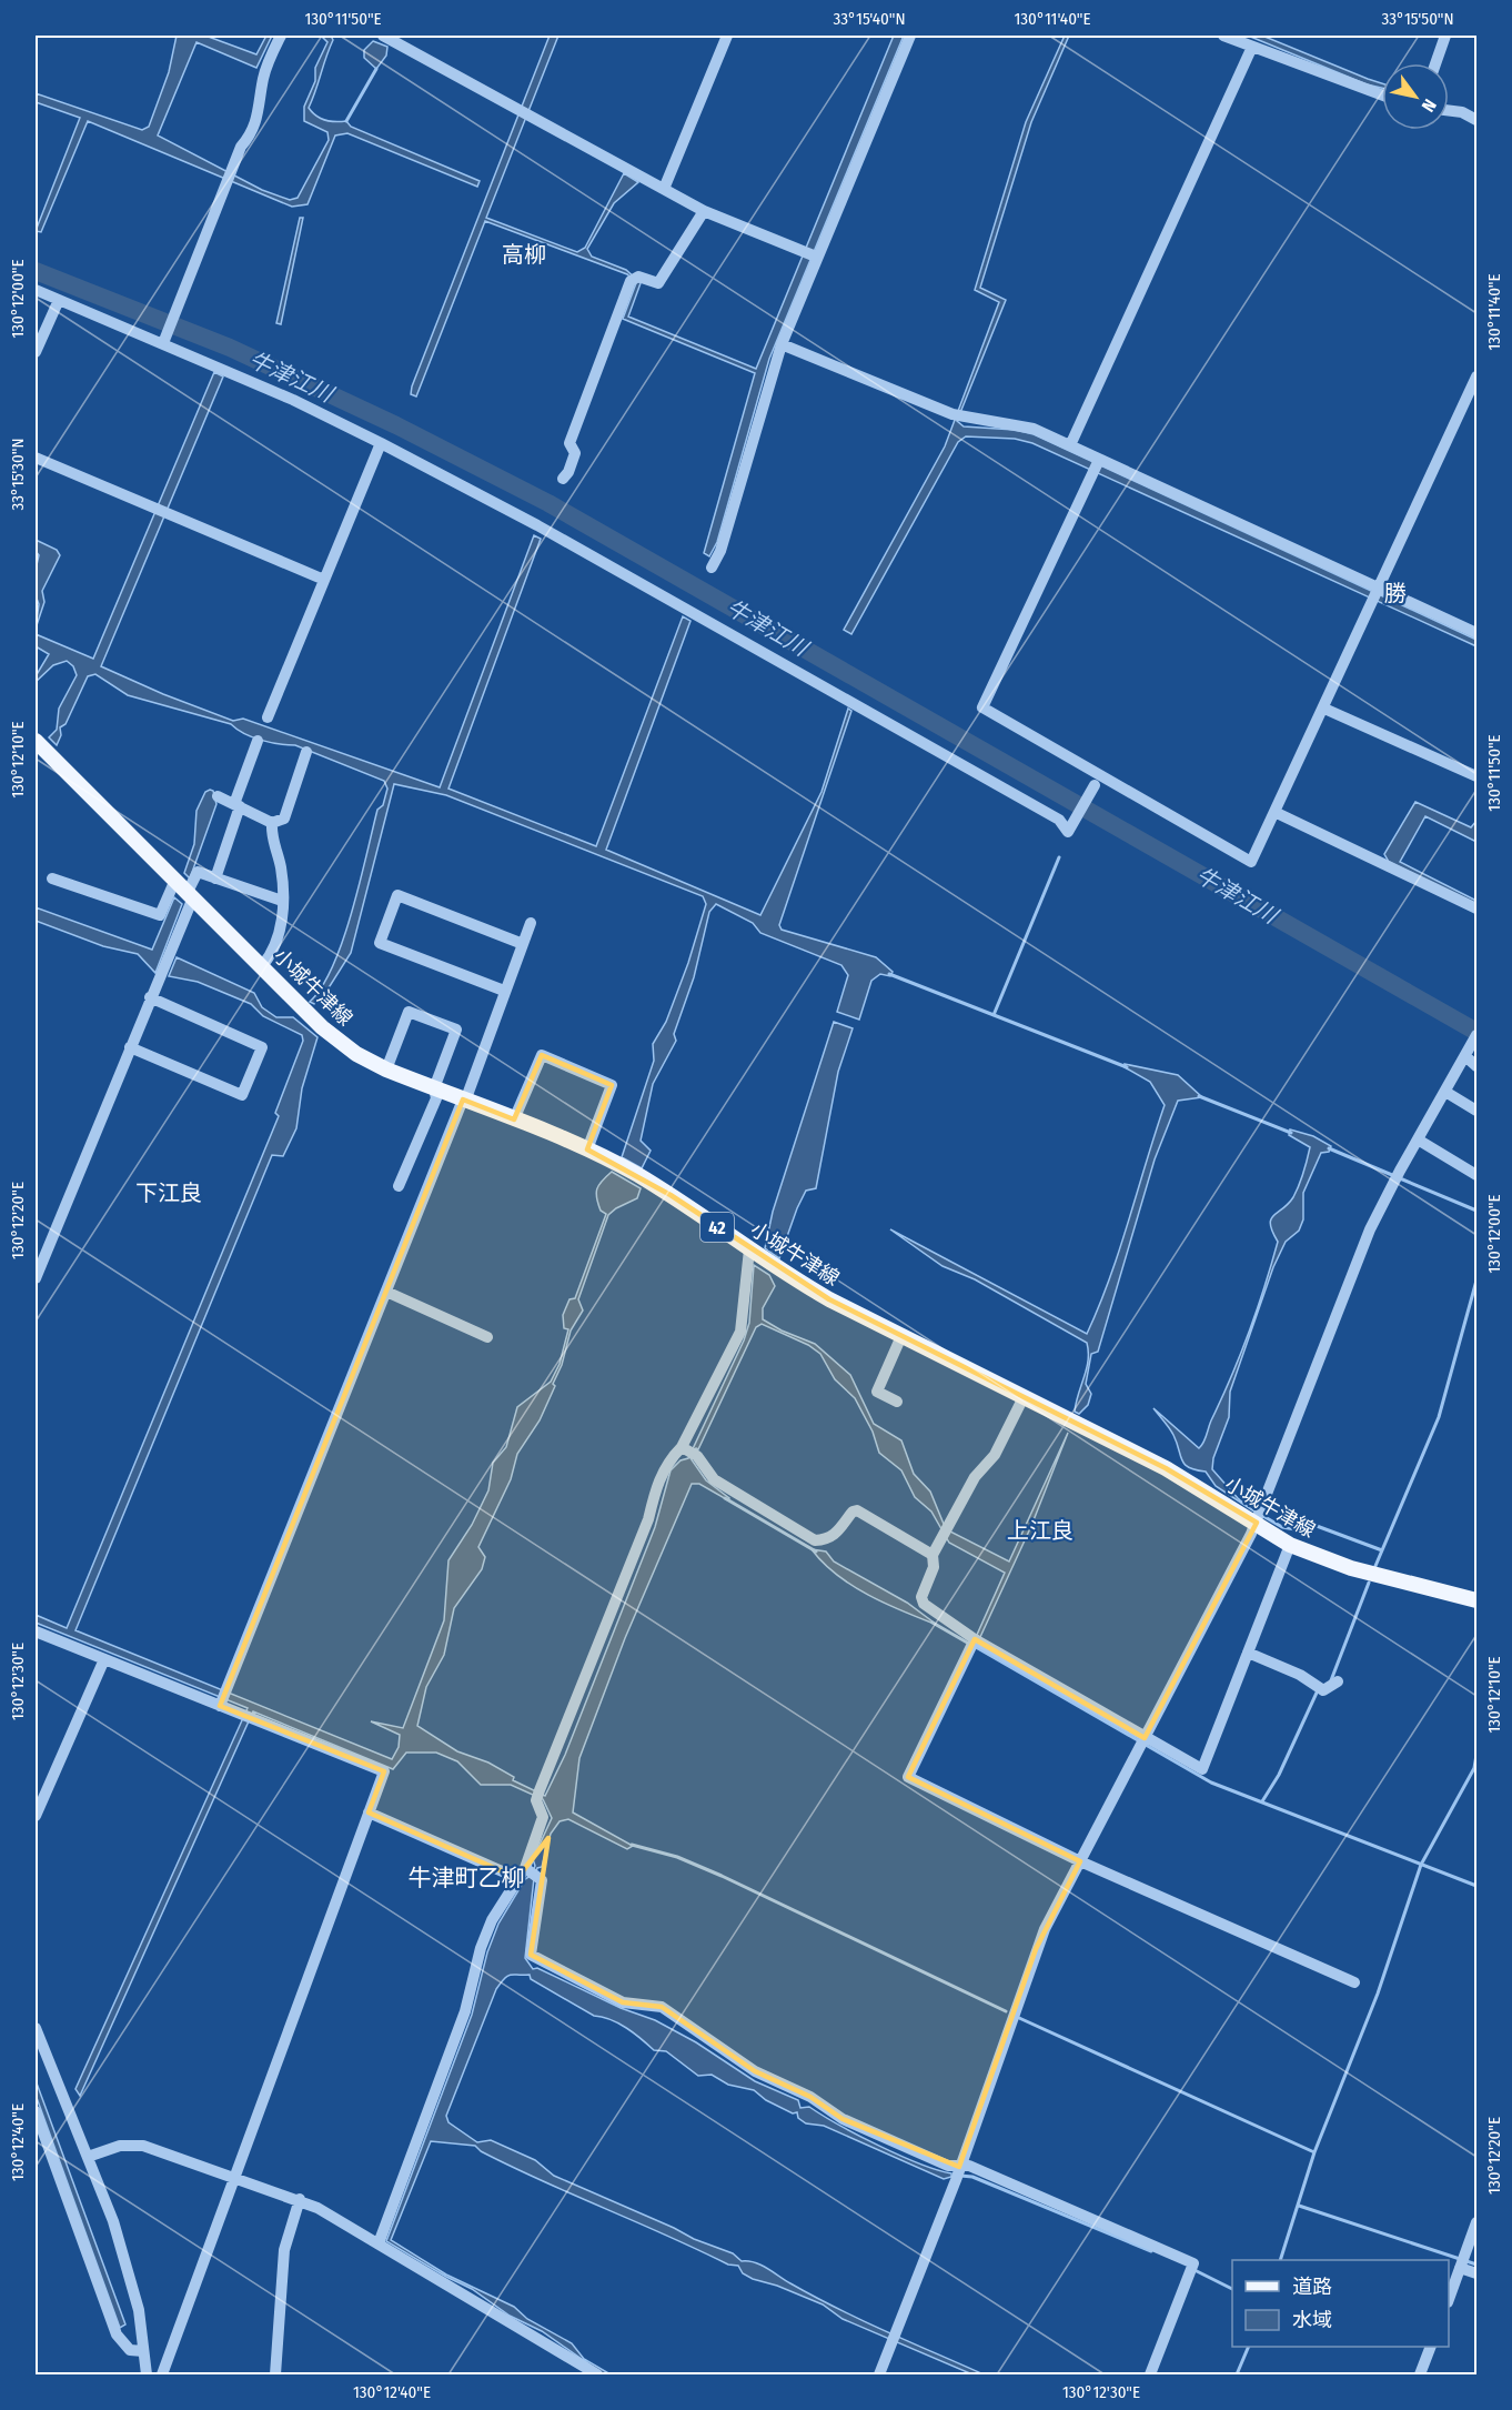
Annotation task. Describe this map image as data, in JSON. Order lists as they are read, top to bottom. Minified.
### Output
{"streets":{"main road":["小城牛津線","42"]},"districts":["高柳","勝","下江良","上江良","牛津町乙柳"],"water":["牛津江川"],"legend":["道路","水域"],"north":"bottom right","coordinates":["130°11'50\"E","33°15'40\"N","130°11'40\"E","33°15'50\"N","130°12'00\"E","33°15'30\"N","130°12'10\"E","130°12'20\"E","130°12'30\"E","130°12'40\"E"]}
